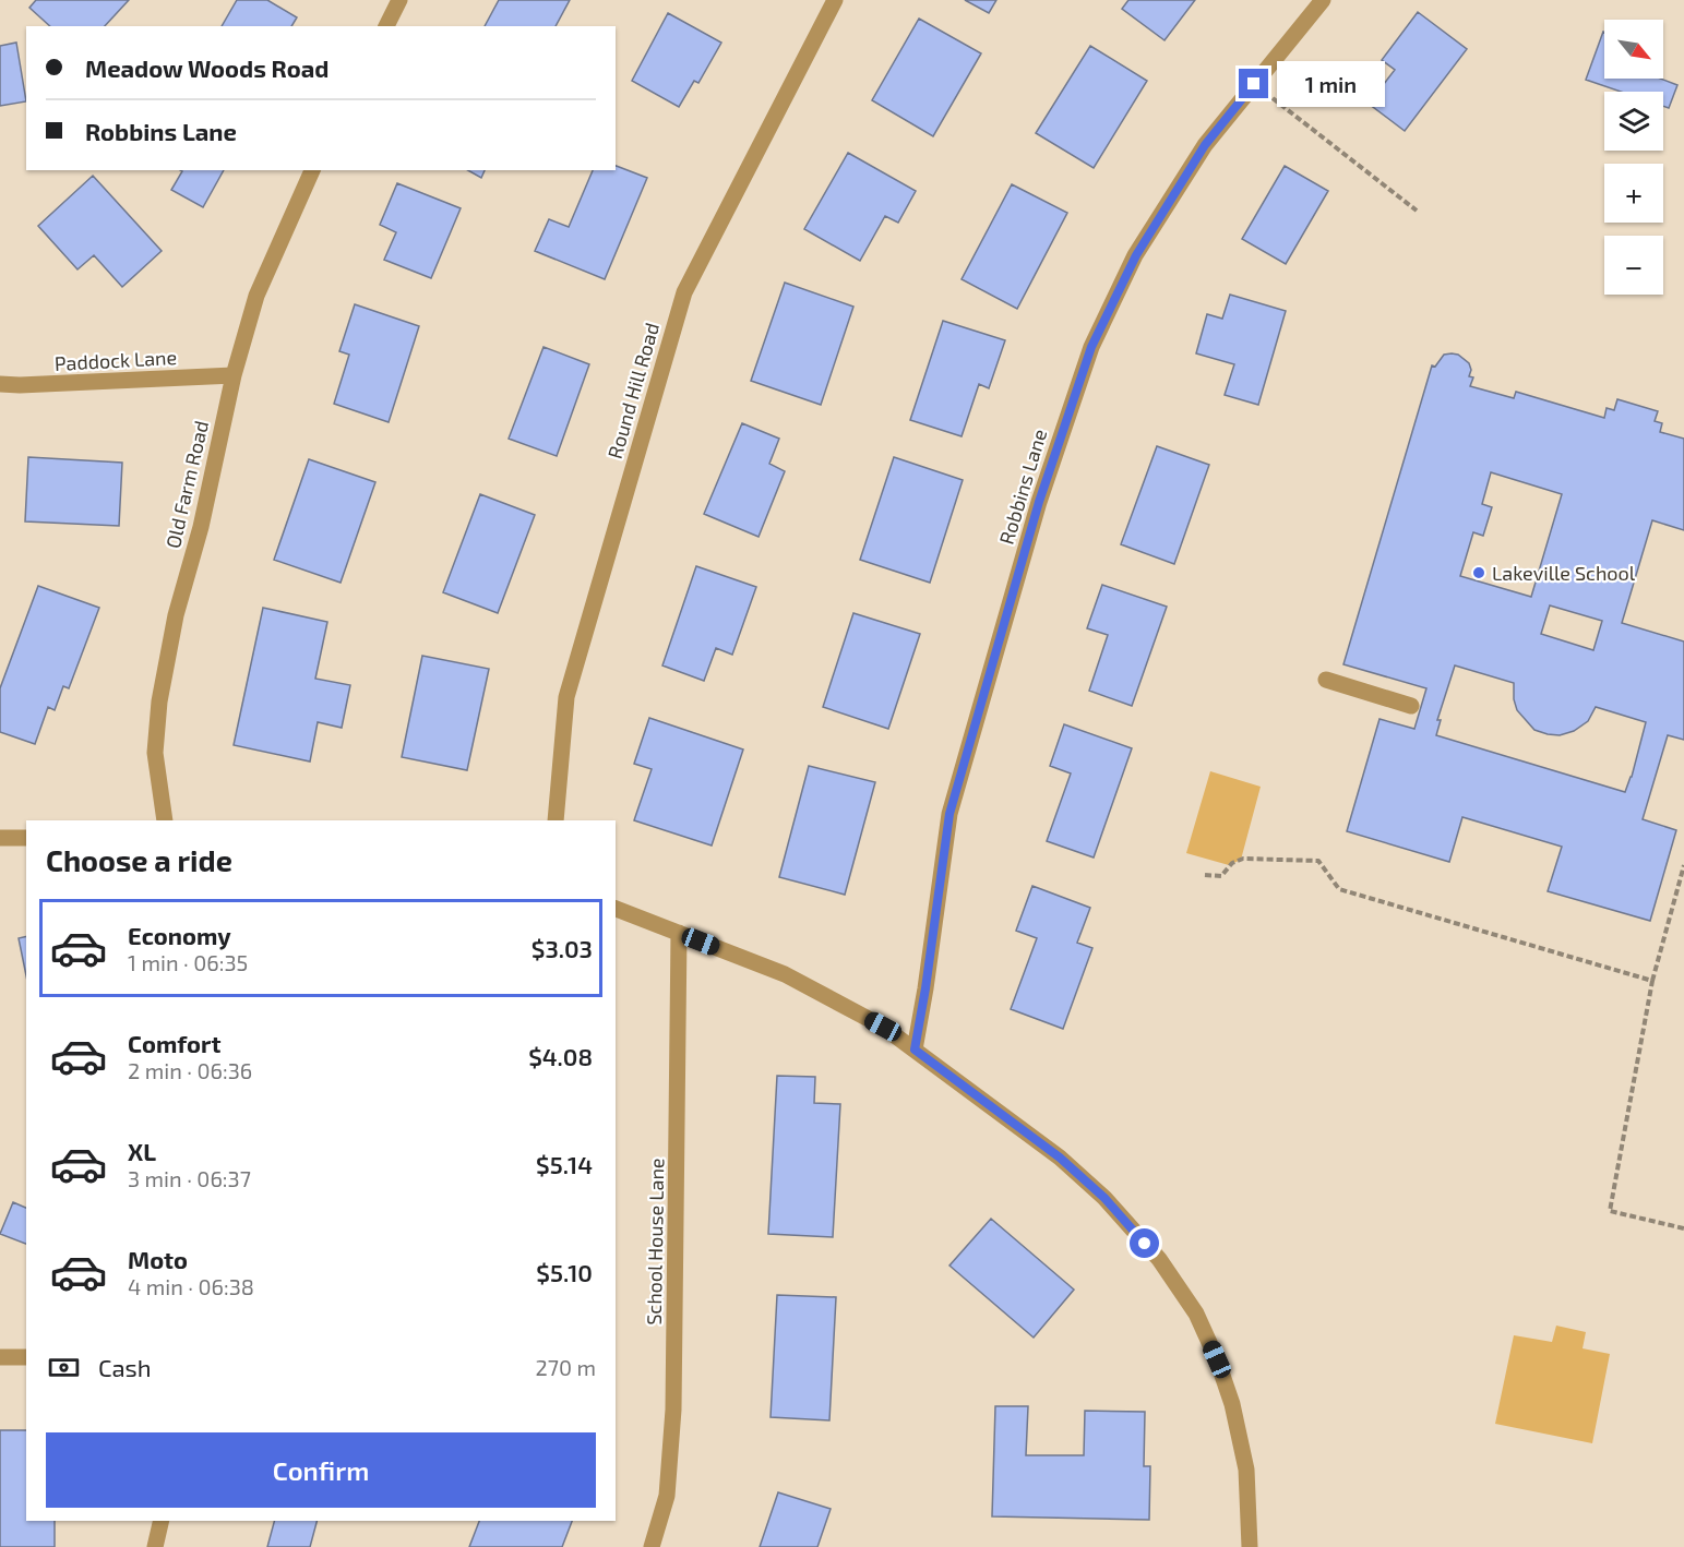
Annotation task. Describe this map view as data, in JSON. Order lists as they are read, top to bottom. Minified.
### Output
{"streets":{"street":["Paddock Lane","Round Hill Road","Old Farm Road","Robbins Lane","School House Lane"]},"crossings":[["Paddock Lane","Old Farm Road"]],"places":["Lakeville School"],"north":"bottom right","page":{"map_buttons":["+","−"],"banner":["Meadow Woods Road","Robbins Lane"],"bubble":"1 min","heading":"Choose a ride","list":[{"name":"Economy","note":"1 min · 06:35","value":"$3.03"},{"name":"Comfort","note":"2 min · 06:36","value":"$4.08"},{"name":"XL","note":"3 min · 06:37","value":"$5.14"},{"name":"Moto","note":"4 min · 06:38","value":"$5.10"}],"pay":["Cash","270 m"],"buttons":"Confirm"}}
